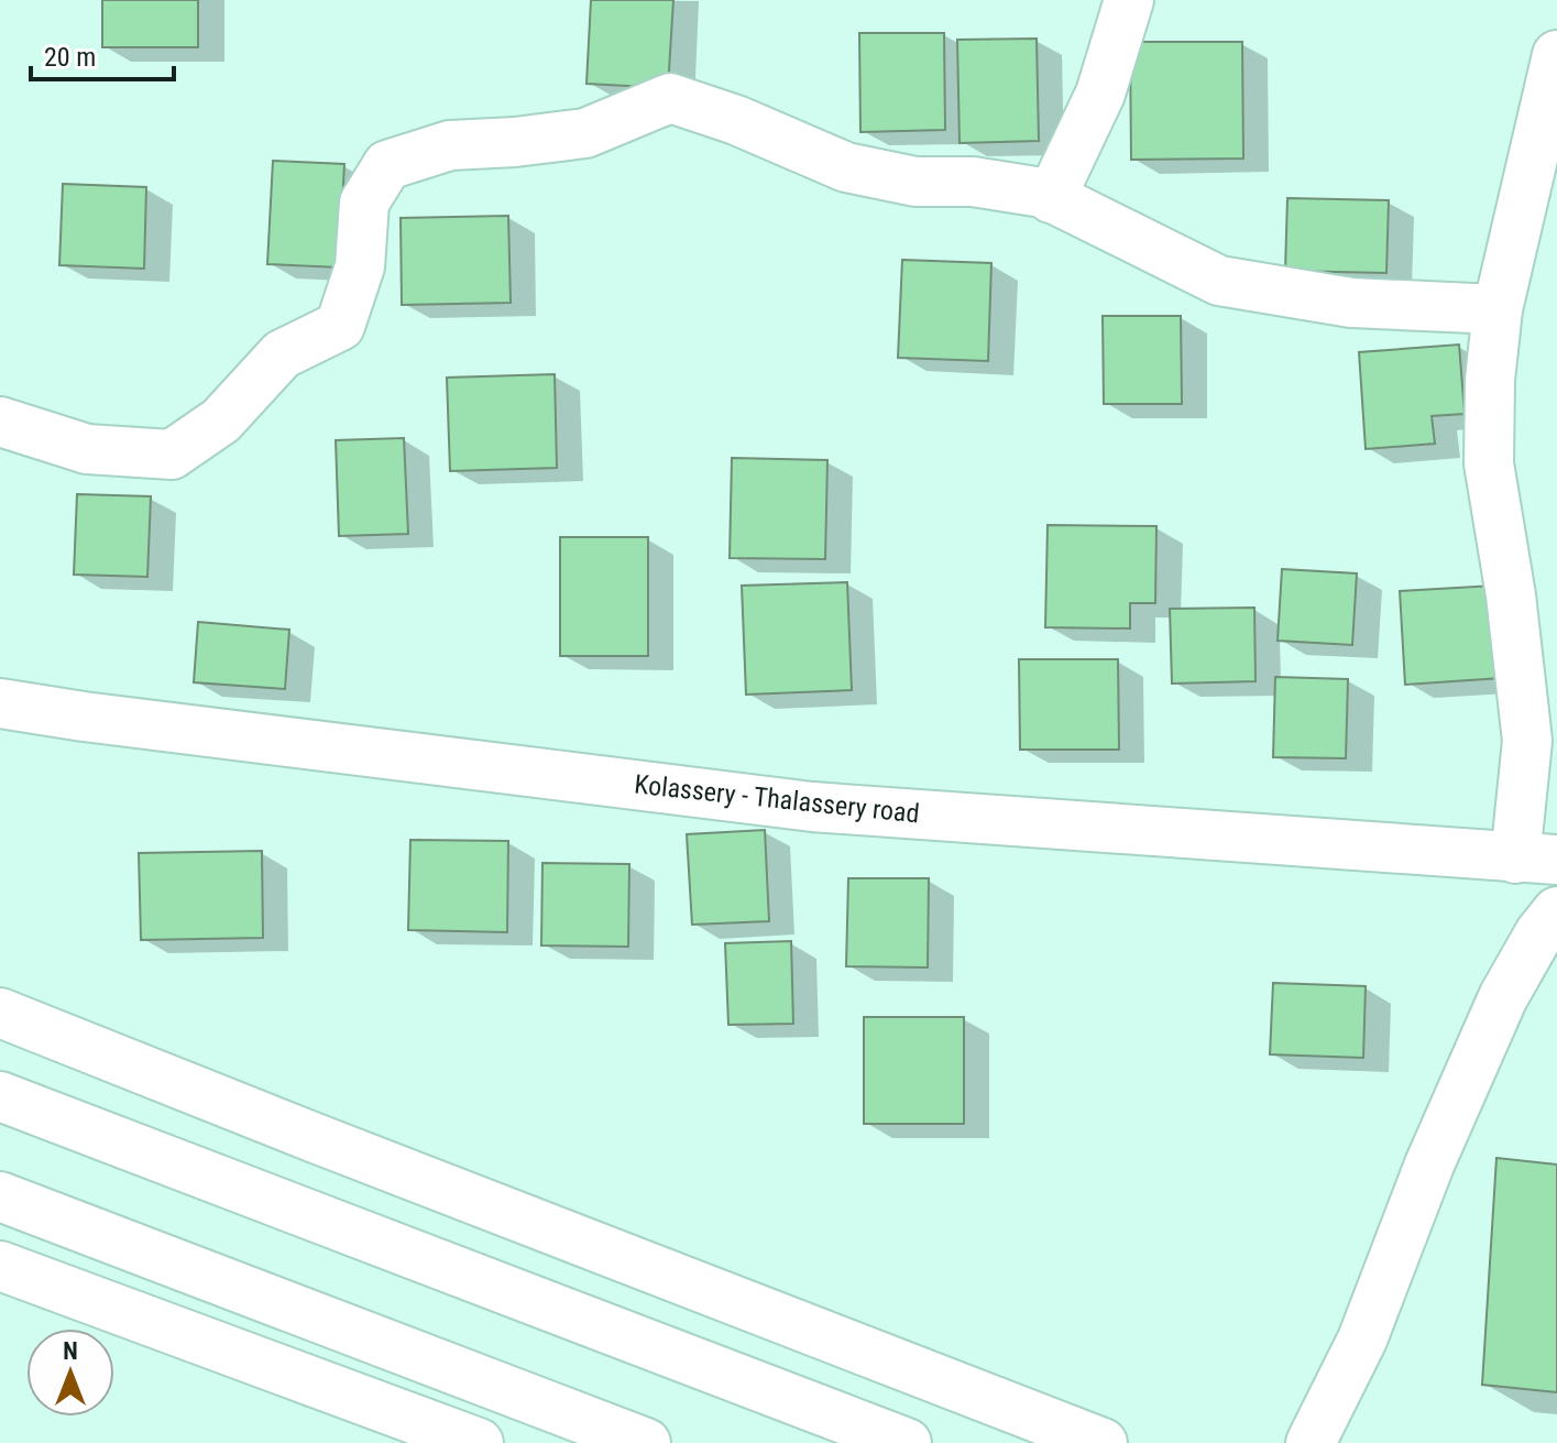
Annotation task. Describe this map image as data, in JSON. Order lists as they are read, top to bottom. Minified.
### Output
{"streets":{"main road":["Kolassery - Thalassery road"]},"scale_bar":"20 m","north":"top"}
